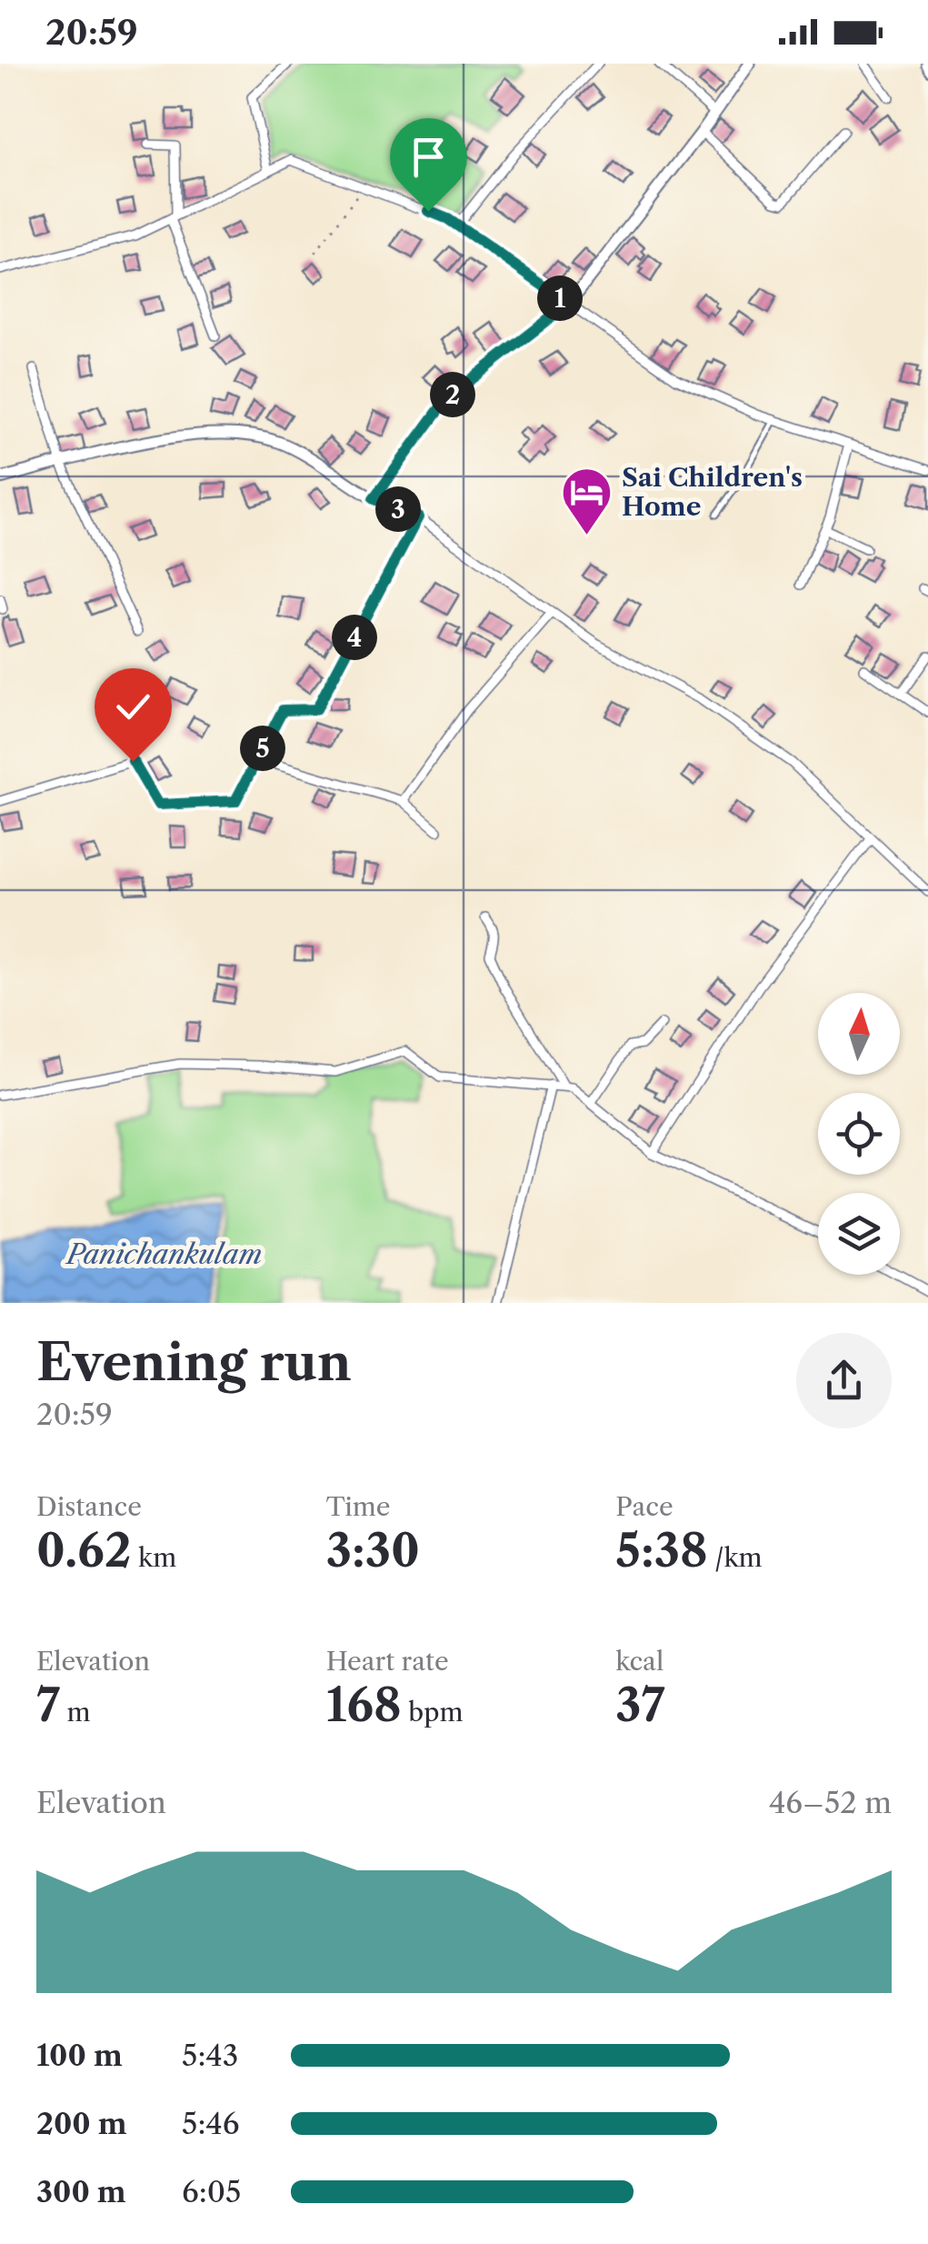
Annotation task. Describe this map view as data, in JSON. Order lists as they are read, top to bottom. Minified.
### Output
{"water":["Panichankulam"],"places":{"hotel":["Sai Children's Home"]},"north":"top","page":{"status":"20:59","pins":["1","2","3","4","5"],"heading":["Evening run","20:59"],"stats":[["Distance","0.62 km"],["Time","3:30"],["Pace","5:38 /km"],["Elevation","7 m"],["Heart rate","168 bpm"],["kcal","37"]],"chart":["Elevation","46–52 m"],"list":[{"name":"100 m","note":"5:43"},{"name":"200 m","note":"5:46"},{"name":"300 m","note":"6:05"}]}}
